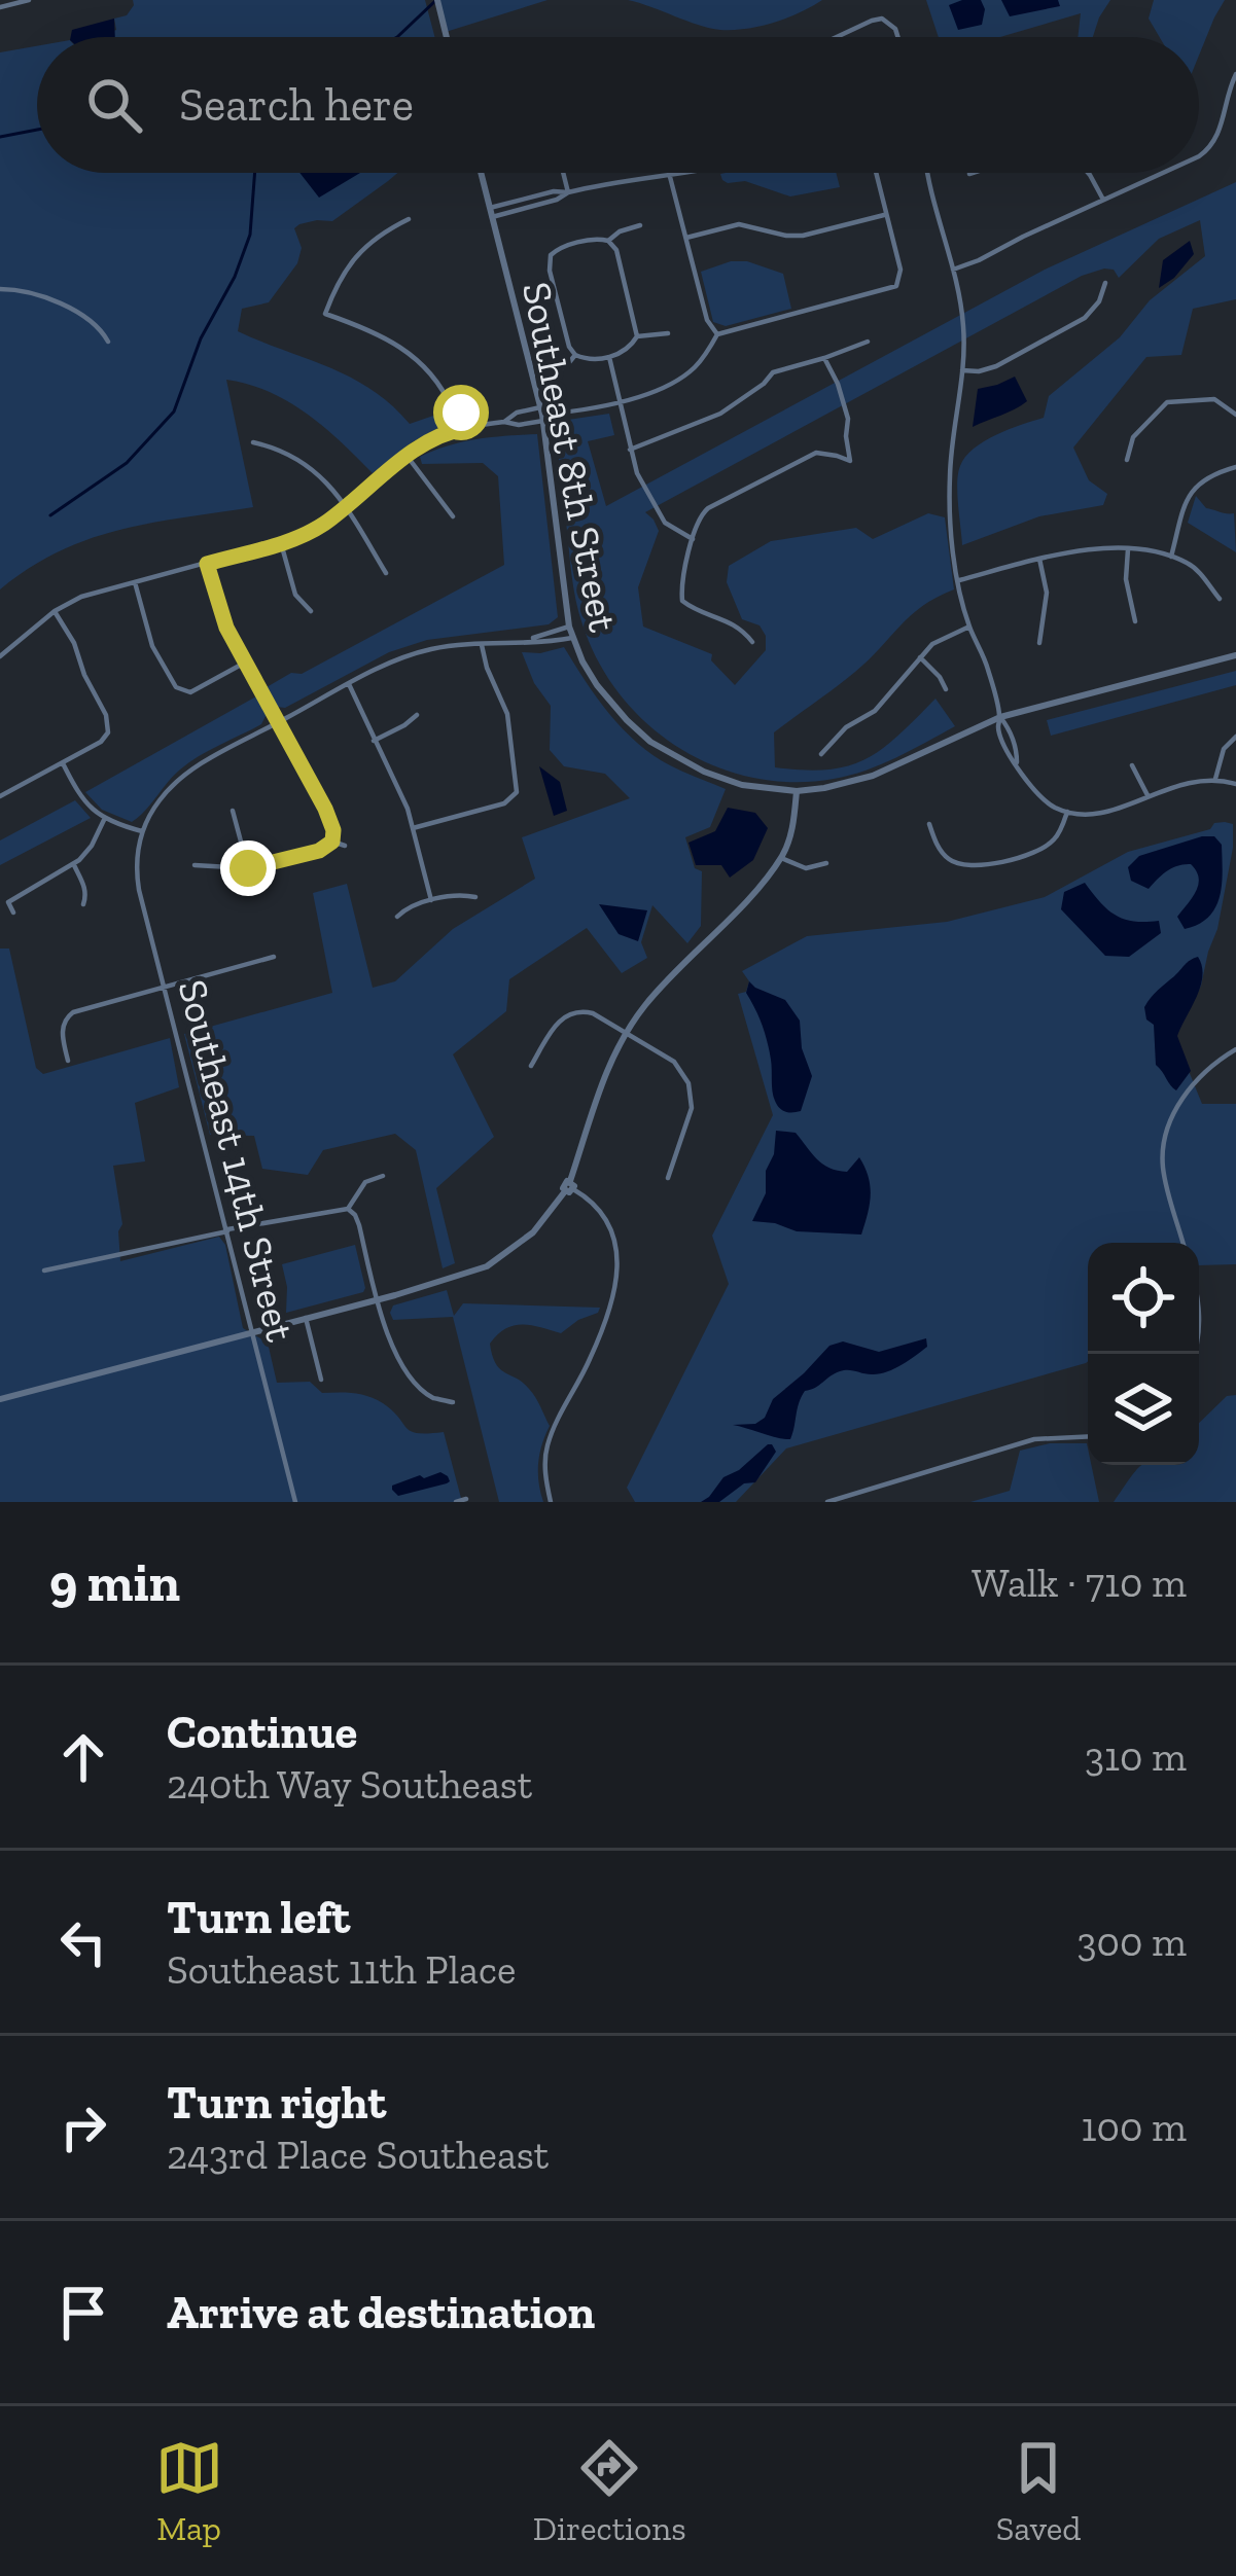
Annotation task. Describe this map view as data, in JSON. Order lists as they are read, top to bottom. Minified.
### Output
{"streets":{"street":["Southeast 8th Street","Southeast 14th Street"]},"page":{"search":"Search here","heading":["9 min","Walk · 710 m"],"list":[["Continue","240th Way Southeast","310 m"],["Turn left","Southeast 11th Place","300 m"],["Turn right","243rd Place Southeast","100 m"],"Arrive at destination"],"nav":["Map","Directions","Saved"]}}
